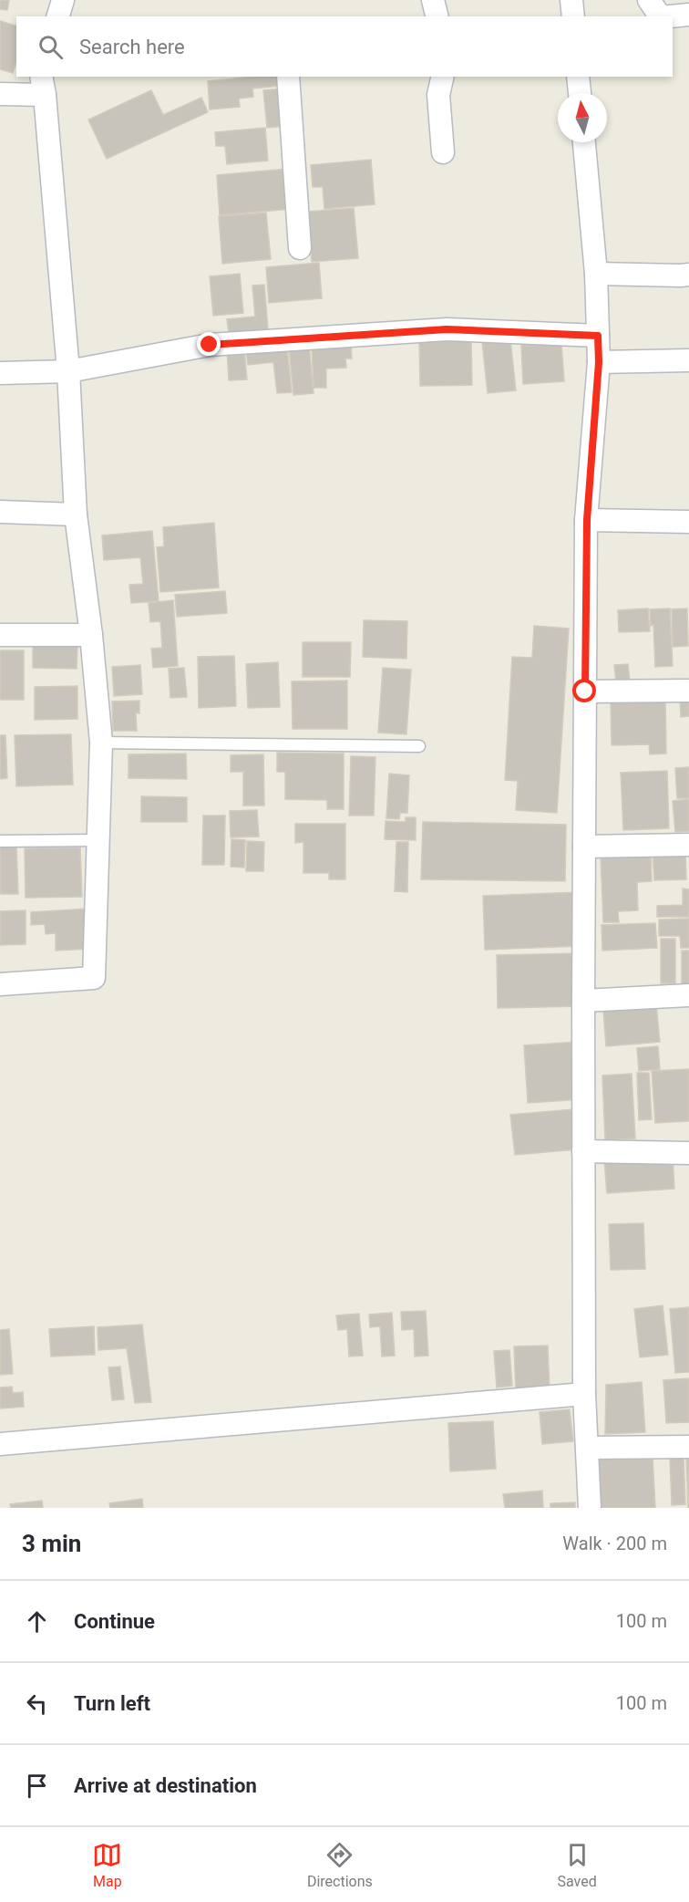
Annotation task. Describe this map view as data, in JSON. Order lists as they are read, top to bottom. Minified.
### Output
{"north":"top","page":{"search":"Search here","heading":["3 min","Walk · 200 m"],"list":[["Continue","100 m"],["Turn left","100 m"],"Arrive at destination"],"nav":["Map","Directions","Saved"]}}
